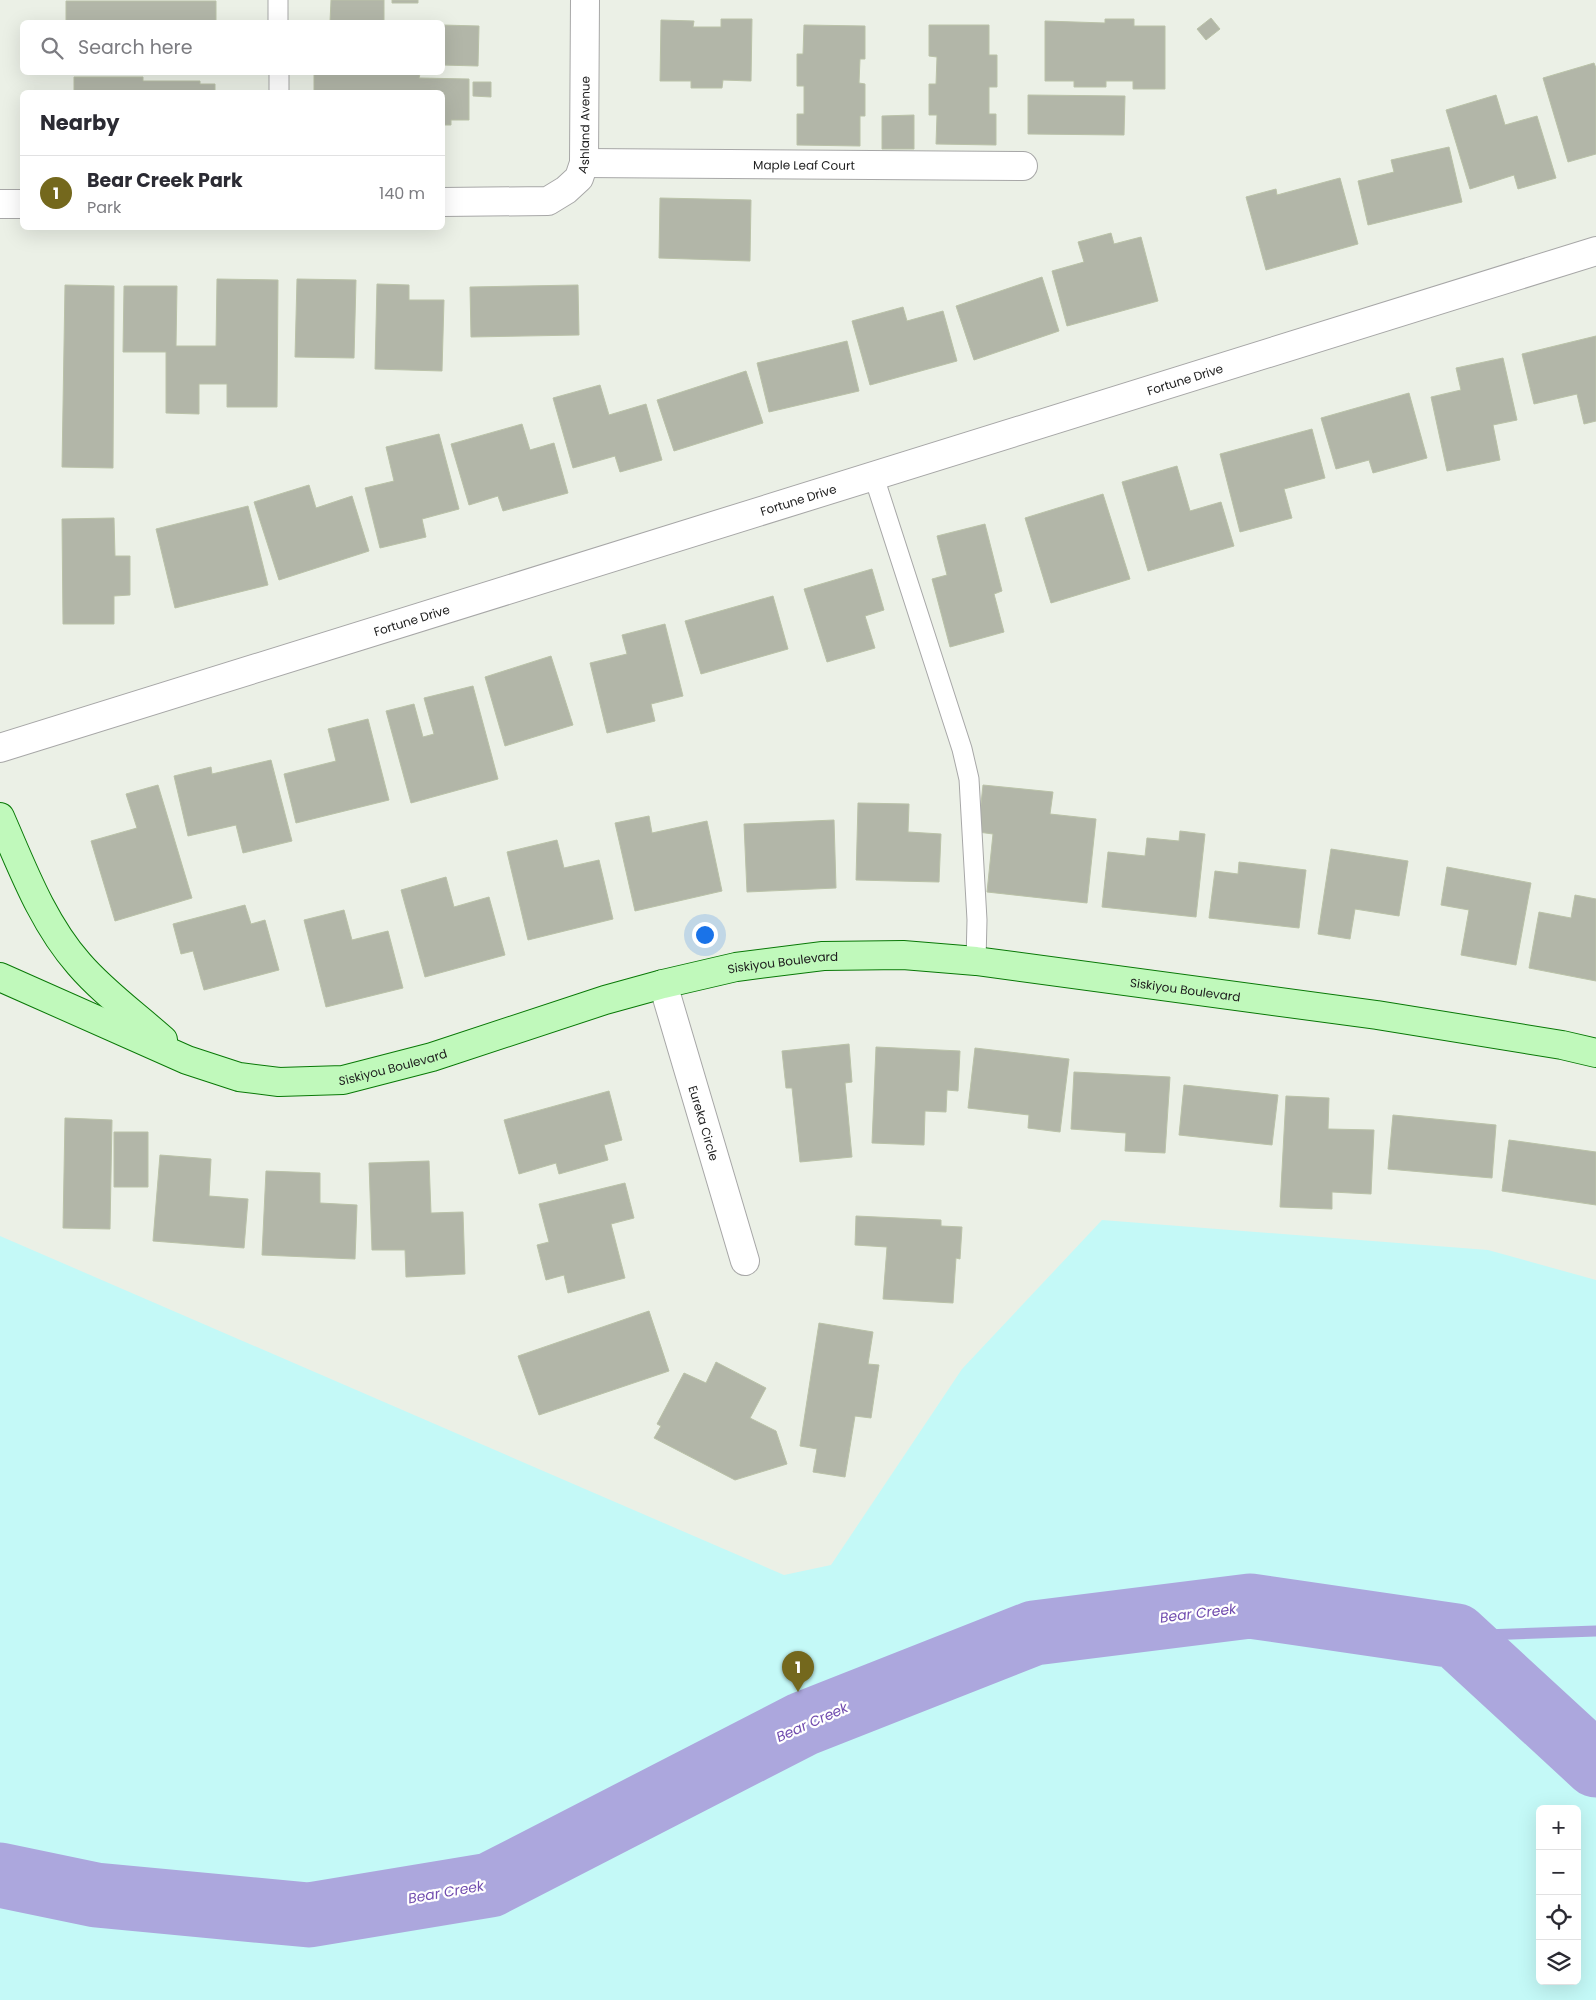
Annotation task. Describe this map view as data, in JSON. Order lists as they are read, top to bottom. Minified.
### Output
{"streets":{"street":["Ashland Avenue","Maple Leaf Court","Fortune Drive","Siskiyou Boulevard","Eureka Circle"]},"crossings":[["Ashland Avenue","Maple Leaf Court"],["Siskiyou Boulevard","Eureka Circle"]],"water":["Bear Creek"],"page":{"search":"Search here","heading":"Nearby","list":[{"mark":"1","name":"Bear Creek Park","note":"Park","value":"140 m"}],"pins":"1","map_buttons":["+","−"]}}
